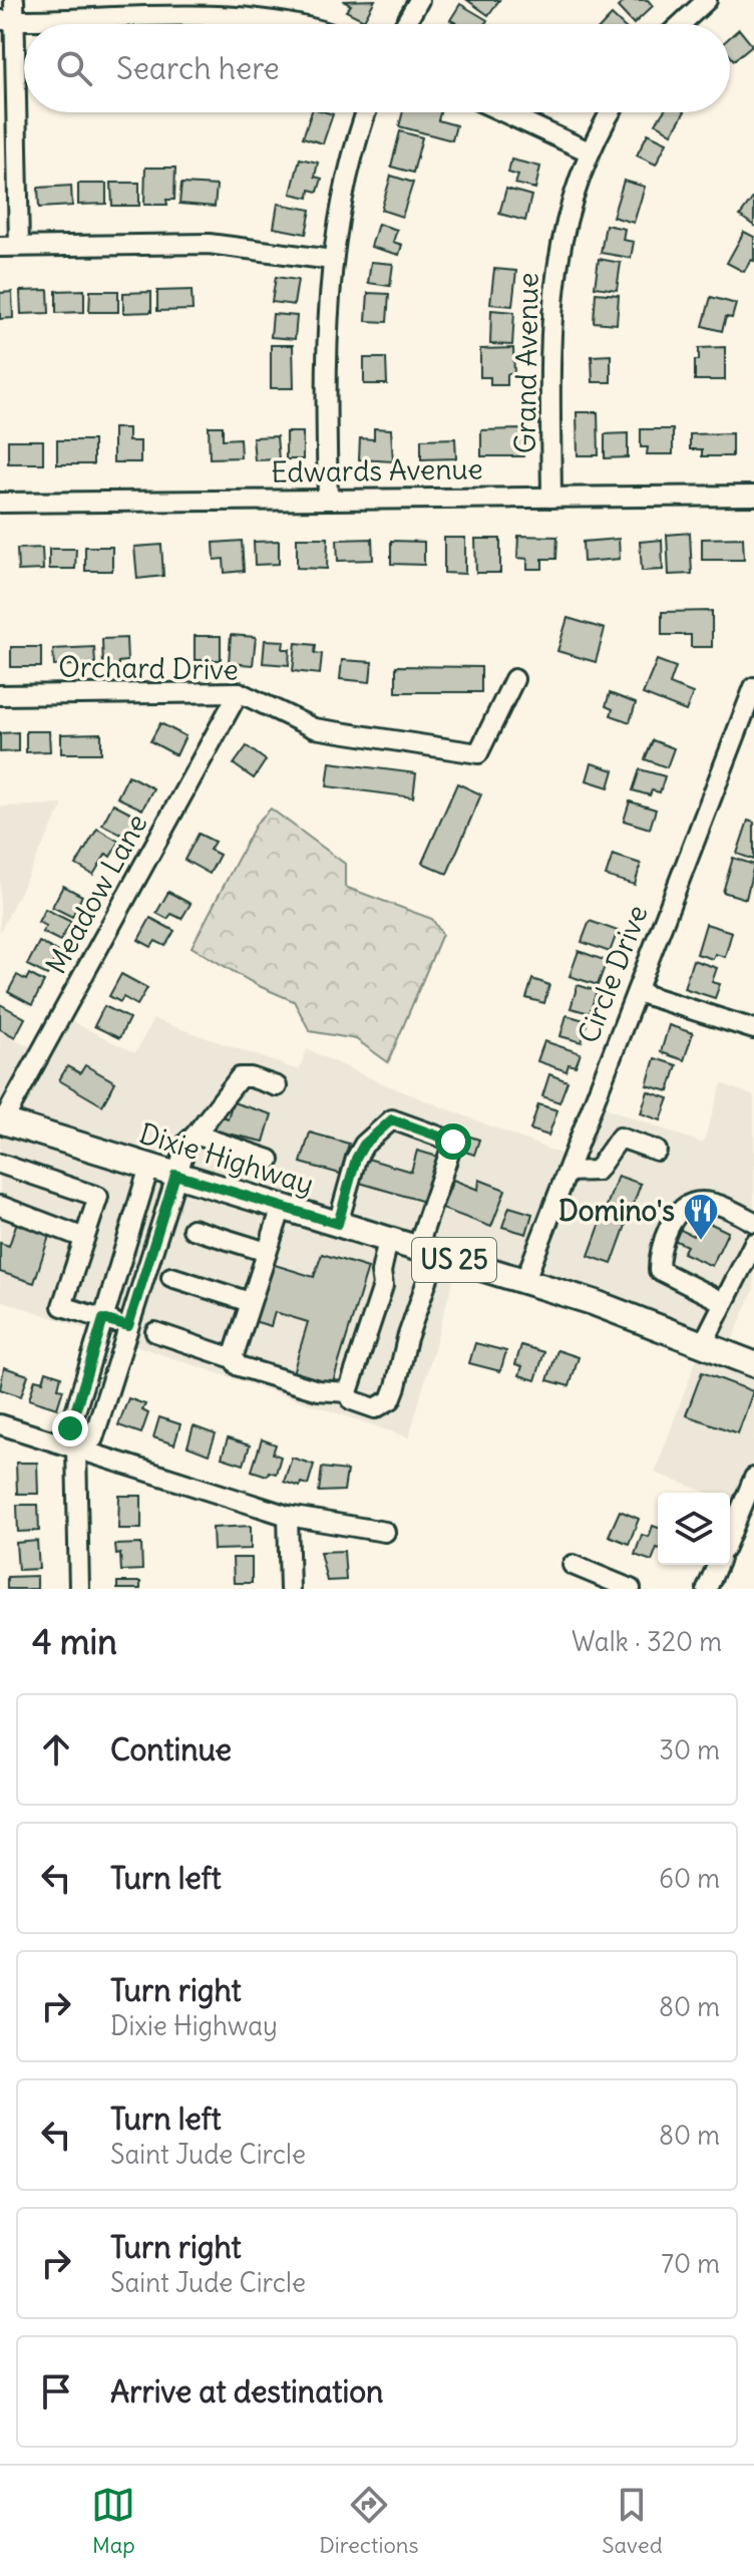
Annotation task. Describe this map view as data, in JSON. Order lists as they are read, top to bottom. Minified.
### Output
{"streets":{"main road":["Dixie Highway","US 25"],"street":["Grand Avenue","Edwards Avenue","Orchard Drive","Meadow Lane","Circle Drive"]},"crossings":[["Grand Avenue","Edwards Avenue"],["Orchard Drive","Meadow Lane"],["Meadow Lane","Dixie Highway"],["Circle Drive","Dixie Highway"]],"places":{"restaurant":["Domino's"]},"page":{"search":"Search here","heading":["4 min","Walk · 320 m"],"list":[["Continue","30 m"],["Turn left","60 m"],["Turn right","Dixie Highway","80 m"],["Turn left","Saint Jude Circle","80 m"],["Turn right","Saint Jude Circle","70 m"],"Arrive at destination"],"nav":["Map","Directions","Saved"]}}
